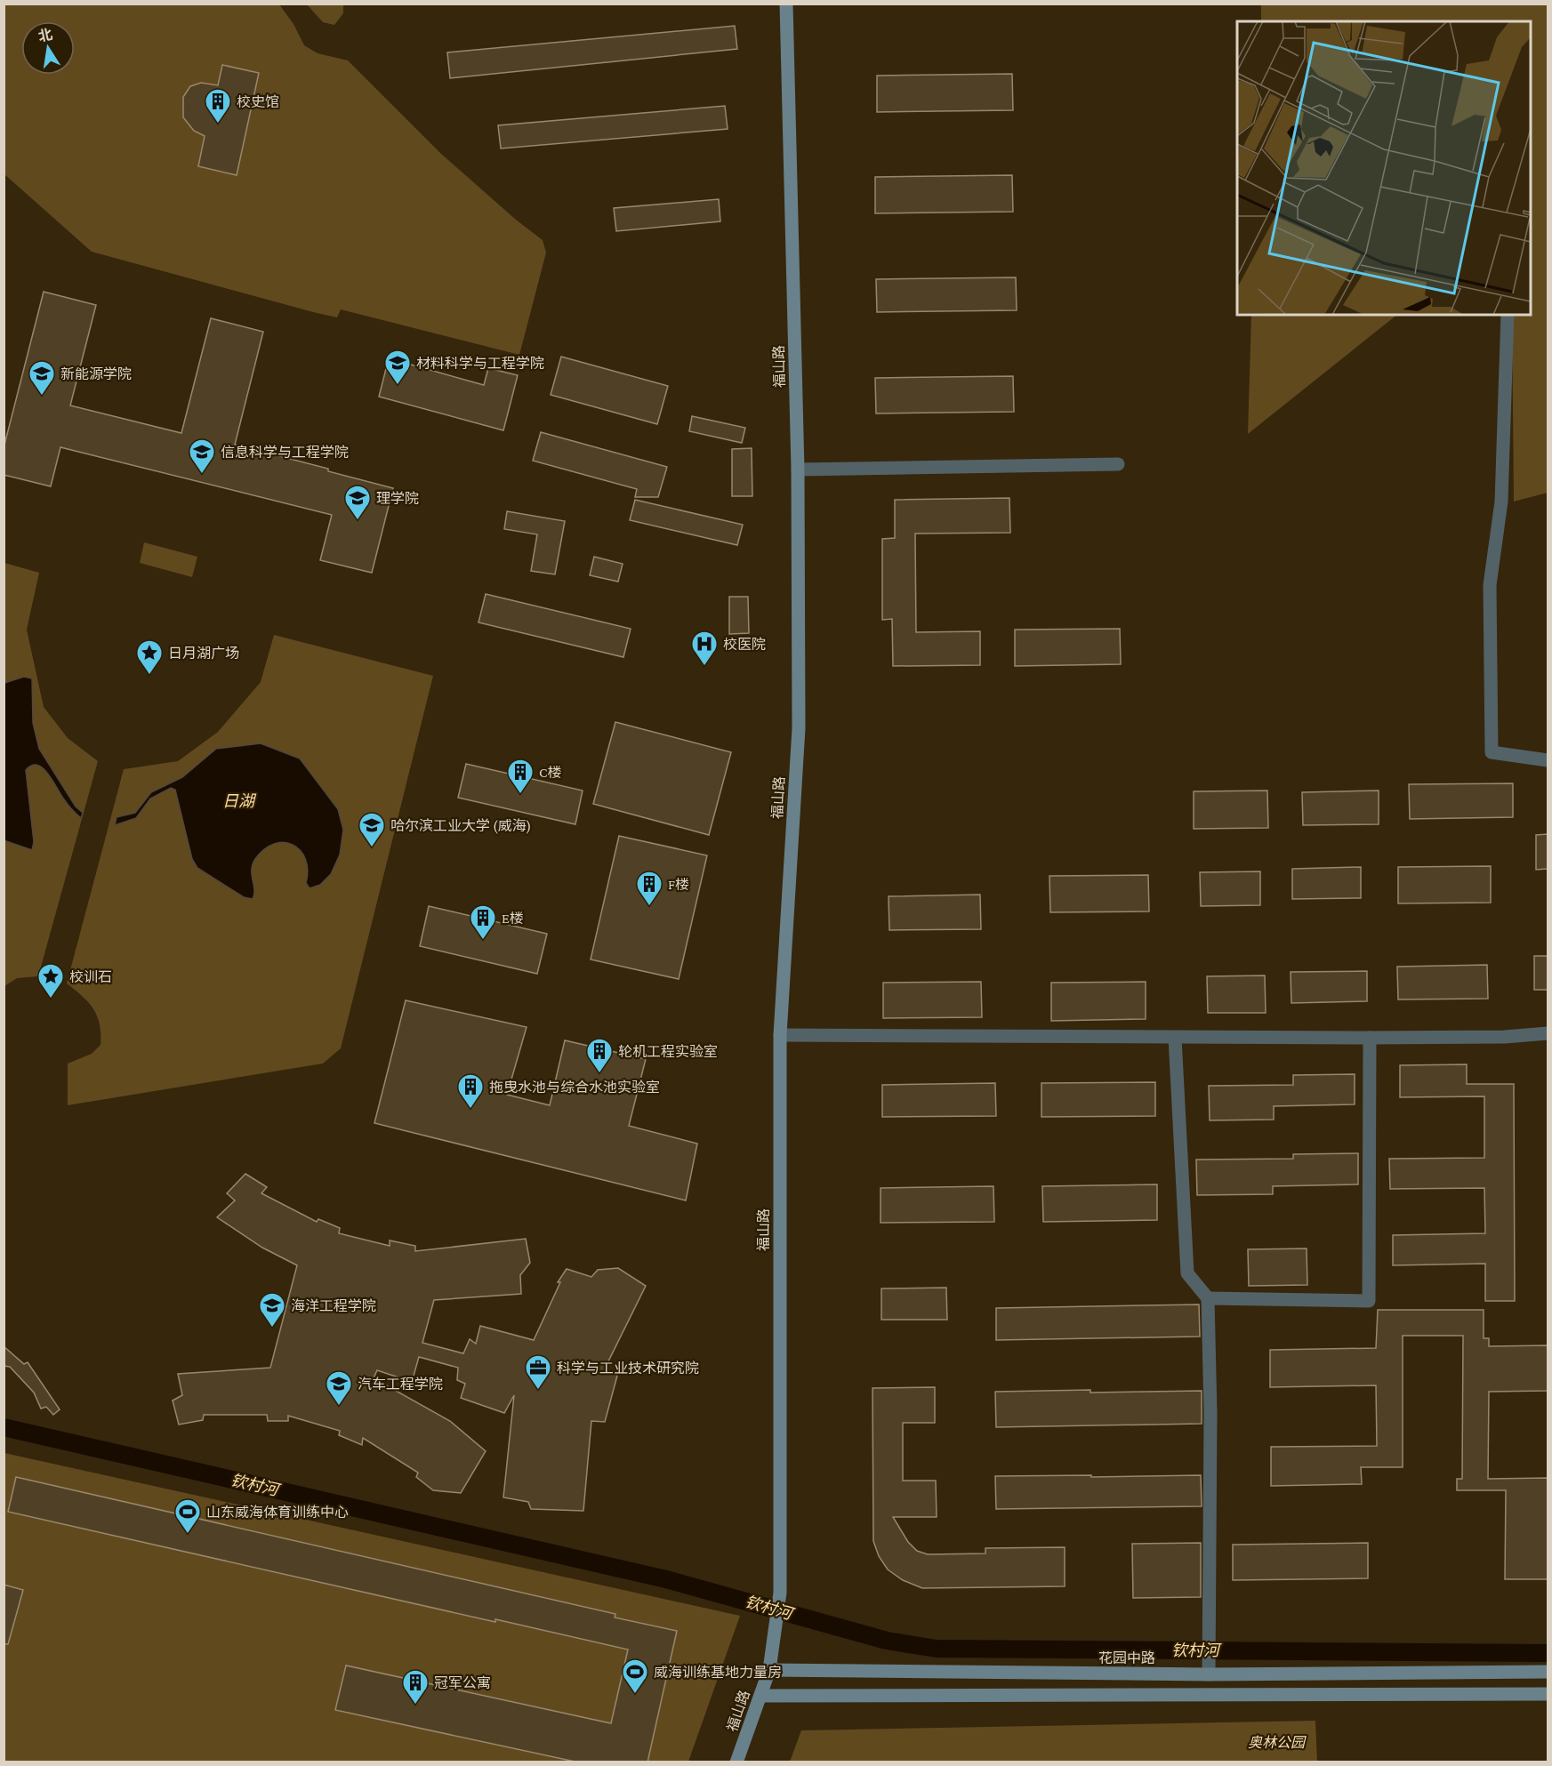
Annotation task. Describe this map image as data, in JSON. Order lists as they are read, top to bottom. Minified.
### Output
{"streets":{"main road":["福山路","花园中路"]},"crossings":[["福山路","花园中路"]],"water":["日湖","钦村河"],"parks":["奥林公园"],"places":{"building":["校史馆","C楼","F楼","E楼","轮机工程实验室","拖曳水池与综合水池实验室","冠军公寓"],"school or university":["材料科学与工程学院","新能源学院","信息科学与工程学院","理学院","哈尔滨工业大学 (威海)","海洋工程学院","汽车工程学院"],"hospital":["校医院"],"place":["日月湖广场","校训石"],"office":["科学与工业技术研究院"],"sports":["山东威海体育训练中心","威海训练基地力量房"]},"north":"top"}
